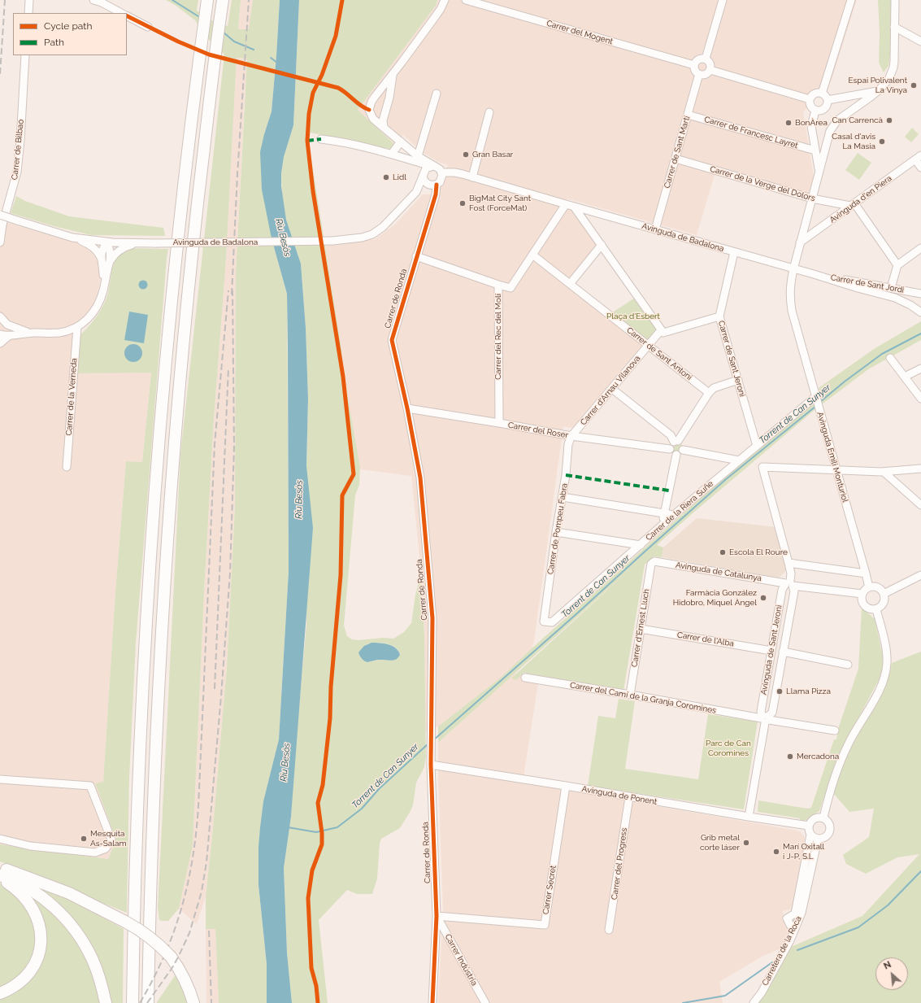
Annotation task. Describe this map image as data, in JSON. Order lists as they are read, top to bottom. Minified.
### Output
{"streets":{"street":["Carrer del Mogent","Carrer de Francesc Layret","Carrer de Bilbao","Carrer de Sant Martí","Carrer de la Verge del Dolors","Avinguda d'en Piera","Avinguda de Badalona","Carrer de Sant Jordi","Carrer de Ronda","Carrer del Rec del Molí","Carrer de Sant Antoni","Carrer de Sant Jeroni","Carrer d'Arnau Vilanova","Carrer de la Verneda","Carrer del Roser","Avinguda Emili Monturiol","Carrer de la Riera Suñe","Carrer de Pompeu Fabra","Avinguda de Catalunya","Carrer d'Ernest Lluch","Carrer de l'Alba","Avinguda de Sant Jeroni","Carrer del Camí de la Granja Coromines","Avinguda de Ponent","Carrer del Progress","Carrer Secret","Carretera de la Roca","Carrer Indústria"]},"crossings":[["Carrer del Mogent","Carrer de Sant Martí"],["Carrer de Francesc Layret","Carrer de Sant Martí"],["Carrer de Sant Martí","Carrer de la Verge del Dolors"],["Carrer de Sant Martí","Avinguda de Badalona"],["Carrer de la Verge del Dolors","Avinguda d'en Piera"],["Carrer de la Verge del Dolors","Avinguda Emili Monturiol"],["Avinguda d'en Piera","Avinguda Emili Monturiol"],["Avinguda de Badalona","Carrer de Sant Jordi"],["Avinguda de Badalona","Carrer de Ronda"],["Avinguda de Badalona","Carrer del Rec del Molí"],["Avinguda de Badalona","Carrer de Sant Jeroni"],["Avinguda de Badalona","Avinguda Emili Monturiol"],["Carrer de Ronda","Carrer del Roser"],["Carrer de Ronda","Avinguda de Ponent"],["Carrer de Ronda","Carrer Secret"],["Carrer de Ronda","Carrer Indústria"],["Carrer del Rec del Molí","Carrer de Sant Antoni"],["Carrer del Rec del Molí","Carrer del Roser"],["Carrer de Sant Antoni","Carrer d'Arnau Vilanova"],["Carrer de Sant Jeroni","Carrer de la Riera Suñe"],["Carrer d'Arnau Vilanova","Carrer del Roser"],["Carrer d'Arnau Vilanova","Carrer de Pompeu Fabra"],["Carrer del Roser","Carrer de Pompeu Fabra"],["Avinguda Emili Monturiol","Carrer de la Riera Suñe"],["Avinguda Emili Monturiol","Avinguda de Catalunya"],["Carrer de la Riera Suñe","Carrer de Pompeu Fabra"],["Avinguda de Catalunya","Carrer d'Ernest Lluch"],["Avinguda de Catalunya","Avinguda de Sant Jeroni"],["Carrer d'Ernest Lluch","Carrer de l'Alba"],["Carrer d'Ernest Lluch","Carrer del Camí de la Granja Coromines"],["Carrer de l'Alba","Avinguda de Sant Jeroni"],["Avinguda de Sant Jeroni","Carrer del Camí de la Granja Coromines"],["Avinguda de Sant Jeroni","Avinguda de Ponent"],["Avinguda de Ponent","Carrer del Progress"],["Avinguda de Ponent","Carrer Secret"],["Avinguda de Ponent","Carretera de la Roca"],["Carrer Secret","Carrer Indústria"]],"water":["Riu Besòs","Torrent de Can Sunyer"],"parks":["Plaça d'Esbert","Parc de Can Coromines"],"places":["Espai Polivalent La Vinya","Can Carrencà","BonÀrea","Casal d'avis La Masia","Gran Basar","Lidl","BigMat City Sant Fost (ForceMat)","Escola El Roure","Farmàcia González Hidobro, Miquel Àngel","Llama Pizza","Mercadona","Mesquita As-Salam","Grib metal corte láser","Marí Oxitall i J-P, S.L"],"legend":["Cycle path","Path"],"north":"top left"}
